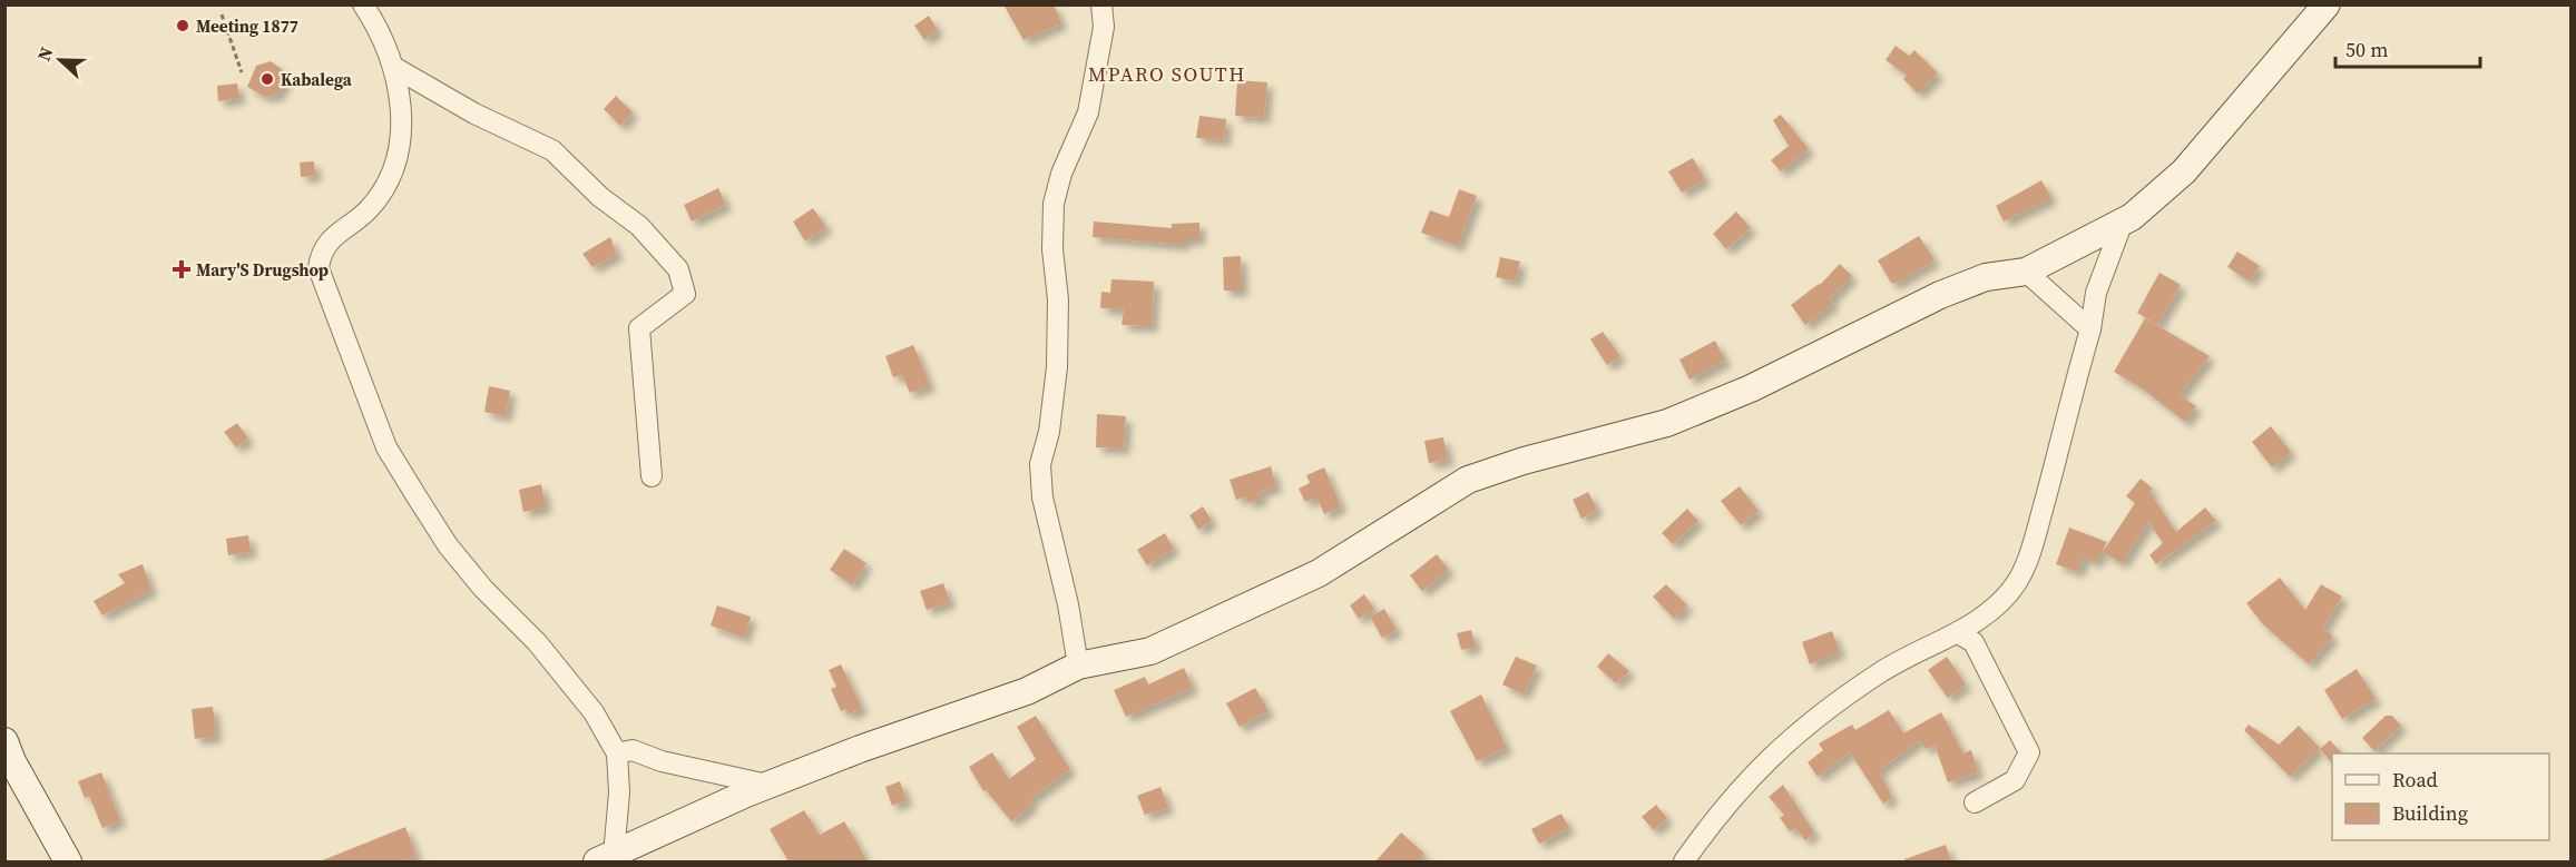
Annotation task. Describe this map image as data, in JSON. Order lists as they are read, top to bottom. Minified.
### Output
{"districts":["MPARO SOUTH"],"places":{"other":["Meeting 1877","Kabalega"],"health":["Mary'S Drugshop"]},"legend":["Road","Building"],"scale_bar":"50 m","north":"left"}
